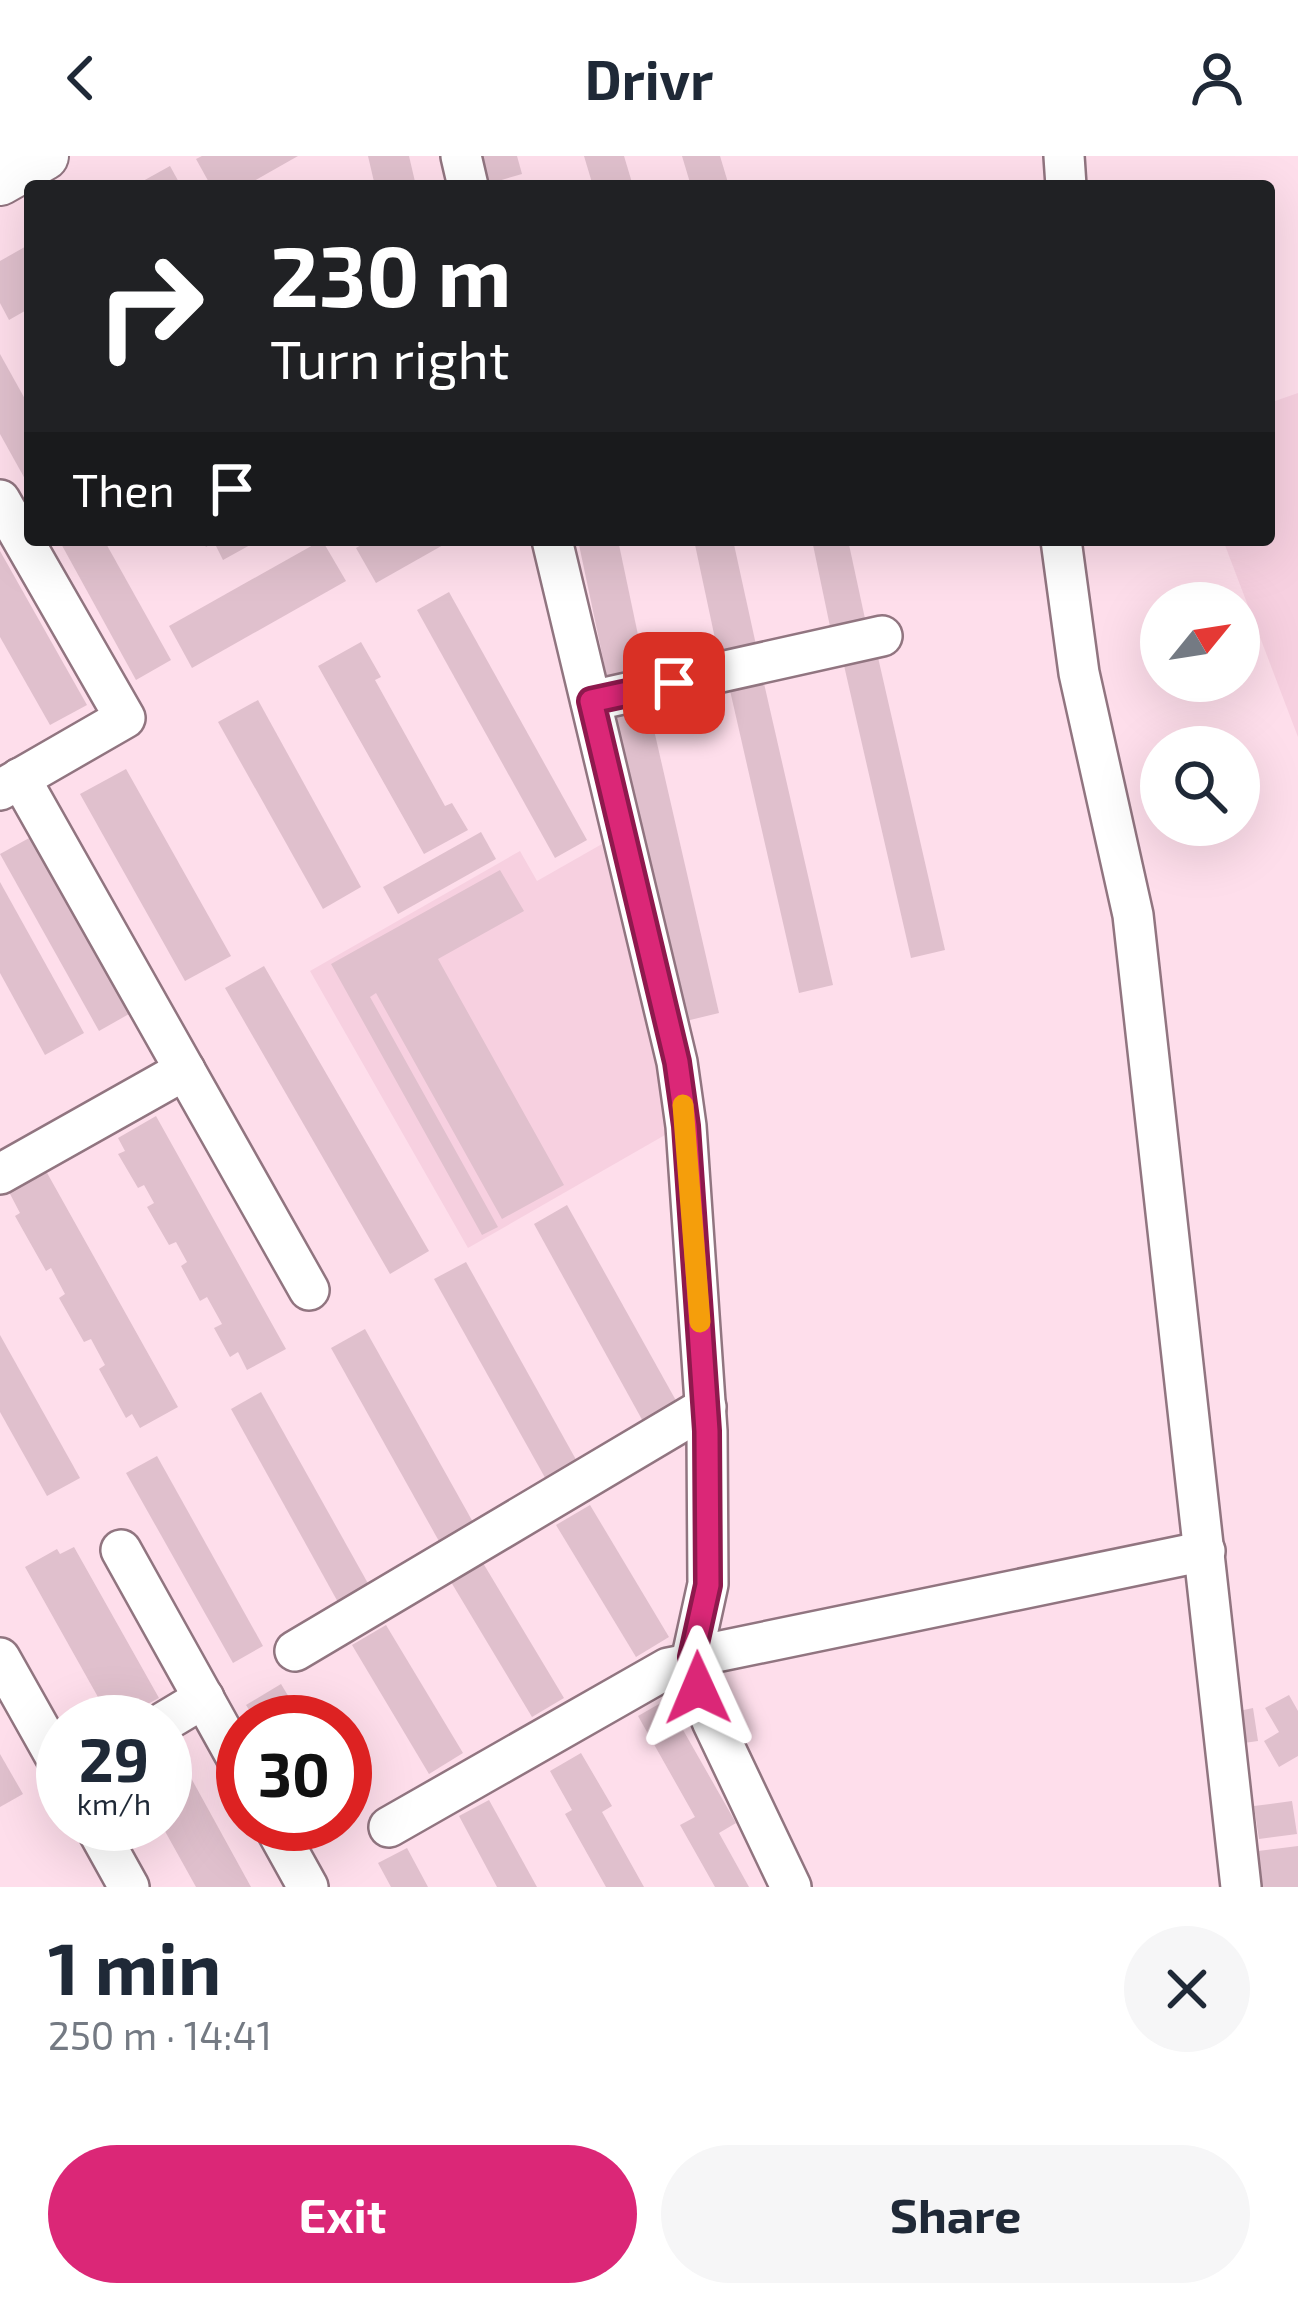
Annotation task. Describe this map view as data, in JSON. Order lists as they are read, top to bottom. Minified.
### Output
{"north":"top right","page":{"header":"Drivr","turn":["230 m","Turn right"],"then":"Then","speed":"29 km/h","limit":"30","heading":["1 min","250 m · 14:41"],"buttons":["Exit","Share"]}}
